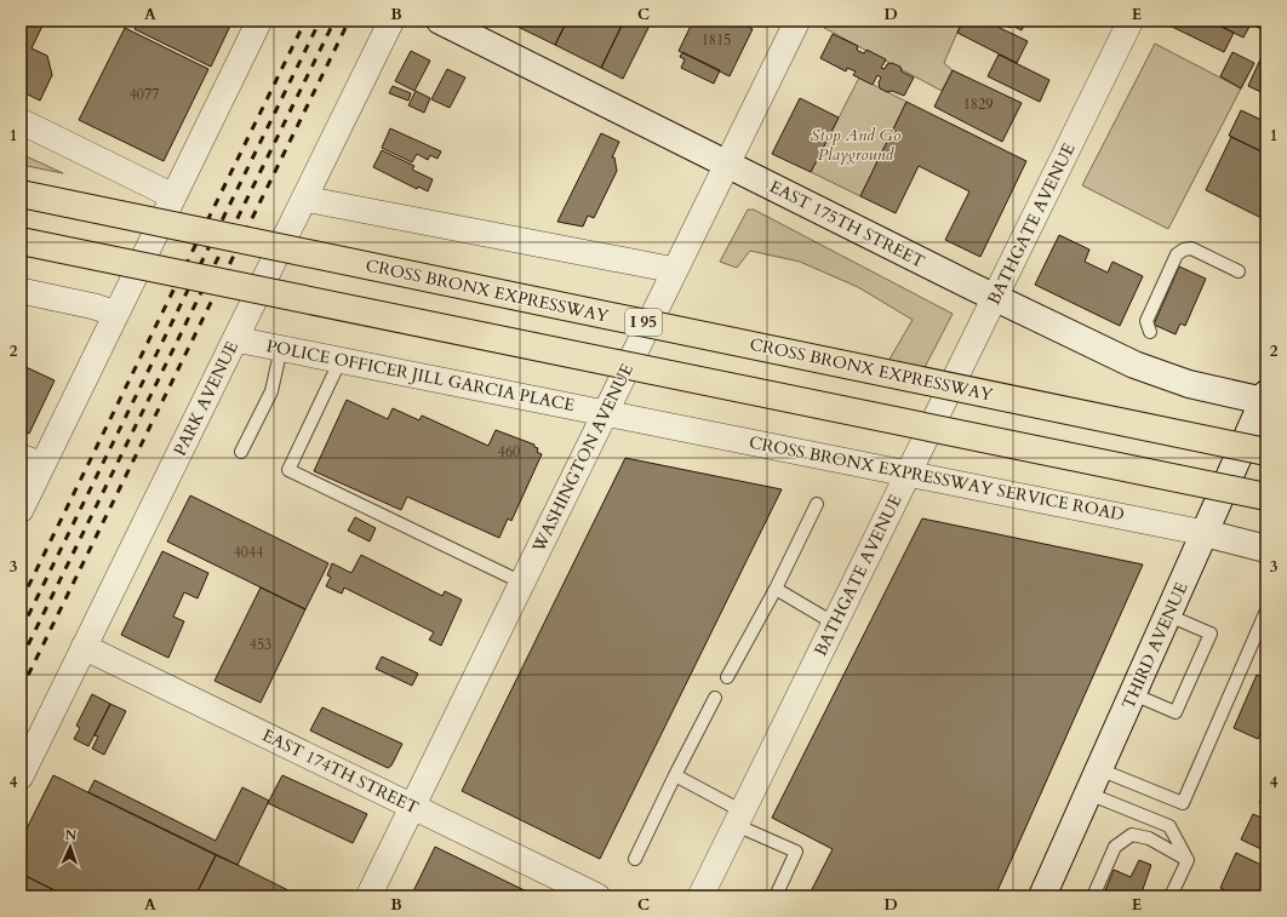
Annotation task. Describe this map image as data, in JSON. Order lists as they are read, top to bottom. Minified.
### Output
{"streets":{"highway":["CROSS BRONX EXPRESSWAY","I 95"],"main road":["EAST 175TH STREET","CROSS BRONX EXPRESSWAY SERVICE ROAD","THIRD AVENUE"],"street":["BATHGATE AVENUE","POLICE OFFICER JILL GARCIA PLACE","PARK AVENUE","WASHINGTON AVENUE","EAST 174TH STREET"]},"crossings":[["EAST 175TH STREET","BATHGATE AVENUE"],["EAST 175TH STREET","WASHINGTON AVENUE"],["EAST 175TH STREET","THIRD AVENUE"],["BATHGATE AVENUE","CROSS BRONX EXPRESSWAY SERVICE ROAD"],["POLICE OFFICER JILL GARCIA PLACE","PARK AVENUE"],["POLICE OFFICER JILL GARCIA PLACE","WASHINGTON AVENUE"],["POLICE OFFICER JILL GARCIA PLACE","CROSS BRONX EXPRESSWAY SERVICE ROAD"],["PARK AVENUE","EAST 174TH STREET"],["WASHINGTON AVENUE","CROSS BRONX EXPRESSWAY SERVICE ROAD"],["WASHINGTON AVENUE","EAST 174TH STREET"],["CROSS BRONX EXPRESSWAY SERVICE ROAD","THIRD AVENUE"]],"parks":["Stop And Go Playground"],"house_numbers":["1815","4077","1829","460","4044","453"],"north":"top","grid":{"columns":["A","B","C","D","E"],"rows":["1","2","3","4"]}}
